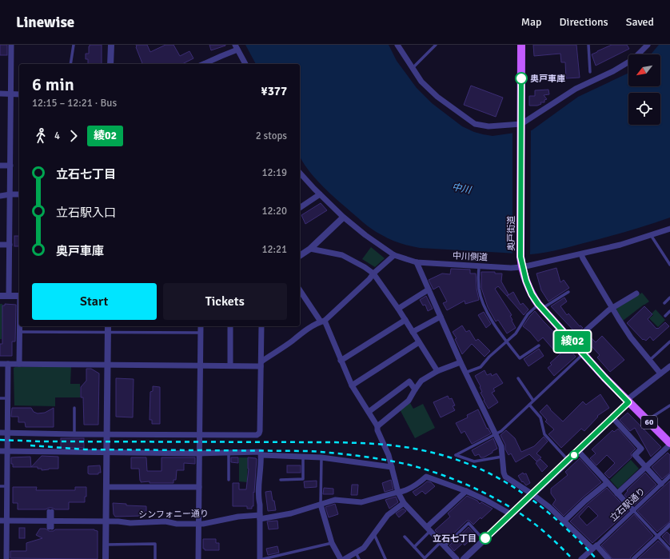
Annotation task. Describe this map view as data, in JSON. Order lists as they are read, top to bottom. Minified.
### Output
{"streets":{"main road":["奥戸街道","60"],"street":["中川側道","立石駅通り","シンフォニー通り"]},"crossings":[["奥戸街道","中川側道"]],"water":["中川"],"places":["奥戸車庫","立石七丁目"],"lines":["bus line 綾02"],"north":"bottom left","page":{"header":"Linewise","nav":["Map","Directions","Saved"],"on_map":"綾02","heading":["6 min","12:15 – 12:21 · Bus","¥377"],"legs":["4","綾02","2 stops"],"list":[{"name":"立石七丁目","value":"12:19"},{"name":"立石駅入口","value":"12:20"},{"name":"奥戸車庫","value":"12:21"}],"buttons":["Start","Tickets"]}}
